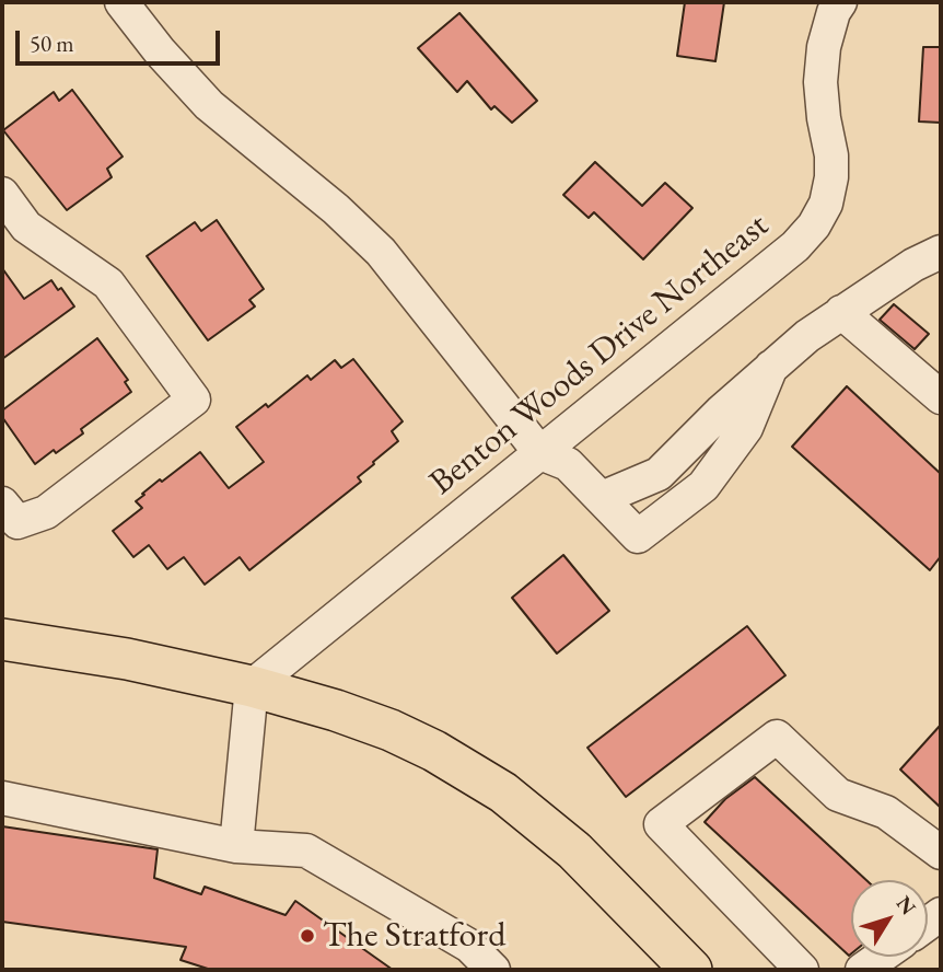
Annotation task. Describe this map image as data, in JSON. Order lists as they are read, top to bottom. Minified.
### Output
{"streets":{"street":["Benton Woods Drive Northeast"]},"places":["The Stratford"],"scale_bar":"50 m","north":"top right"}
